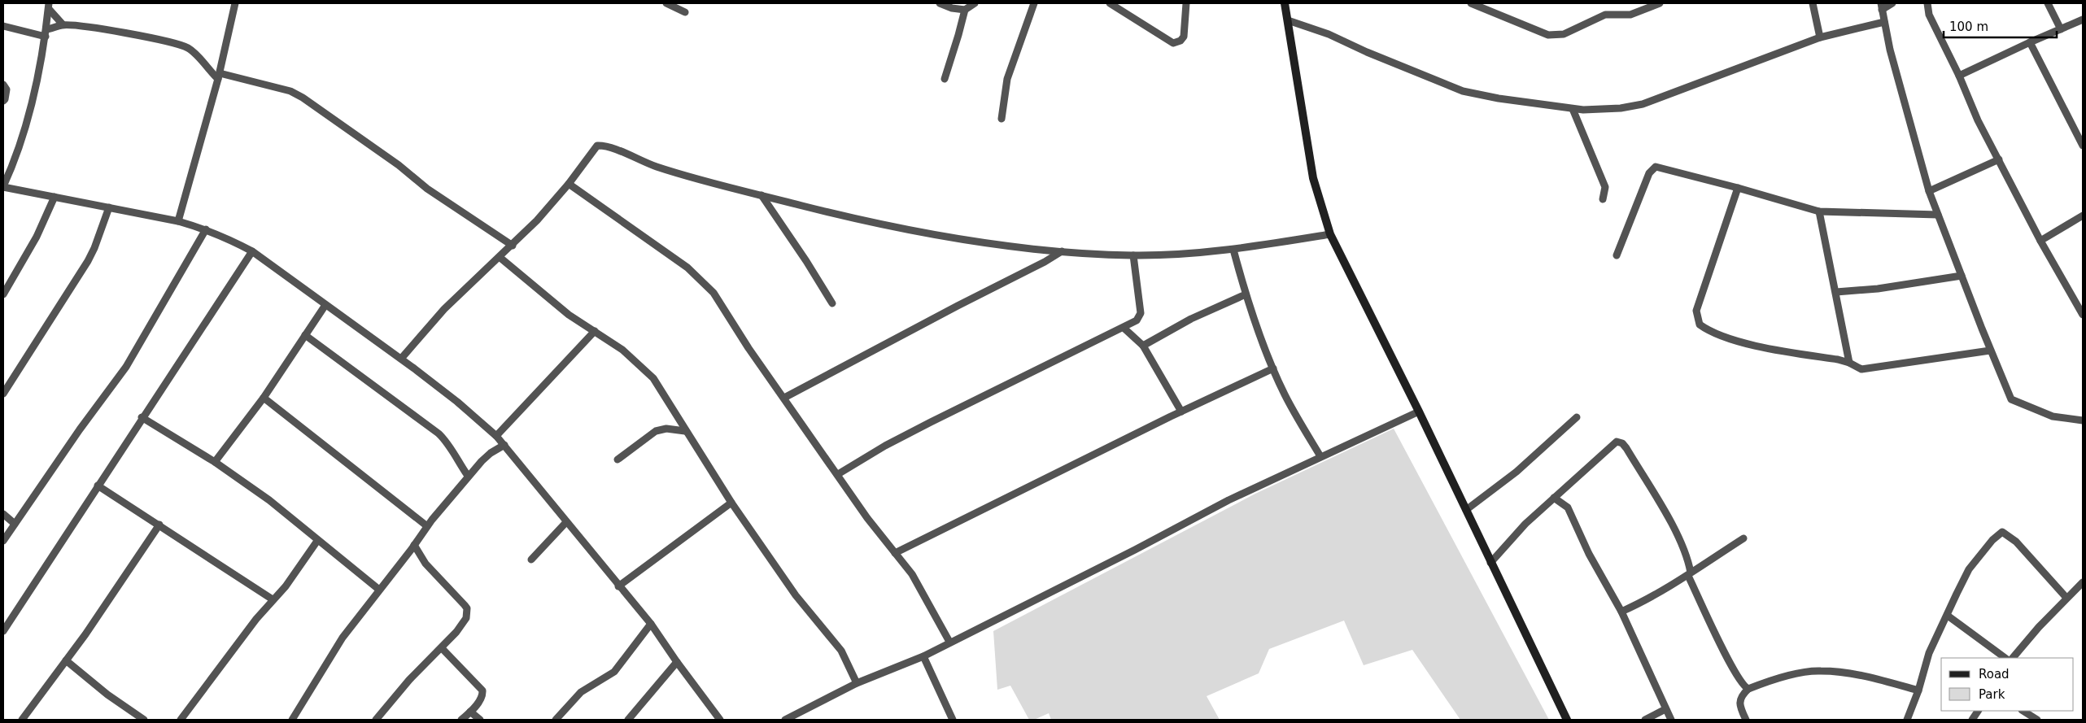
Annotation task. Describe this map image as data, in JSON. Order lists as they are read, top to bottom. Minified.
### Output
{"legend":["Road","Park"],"scale_bar":"100 m"}
